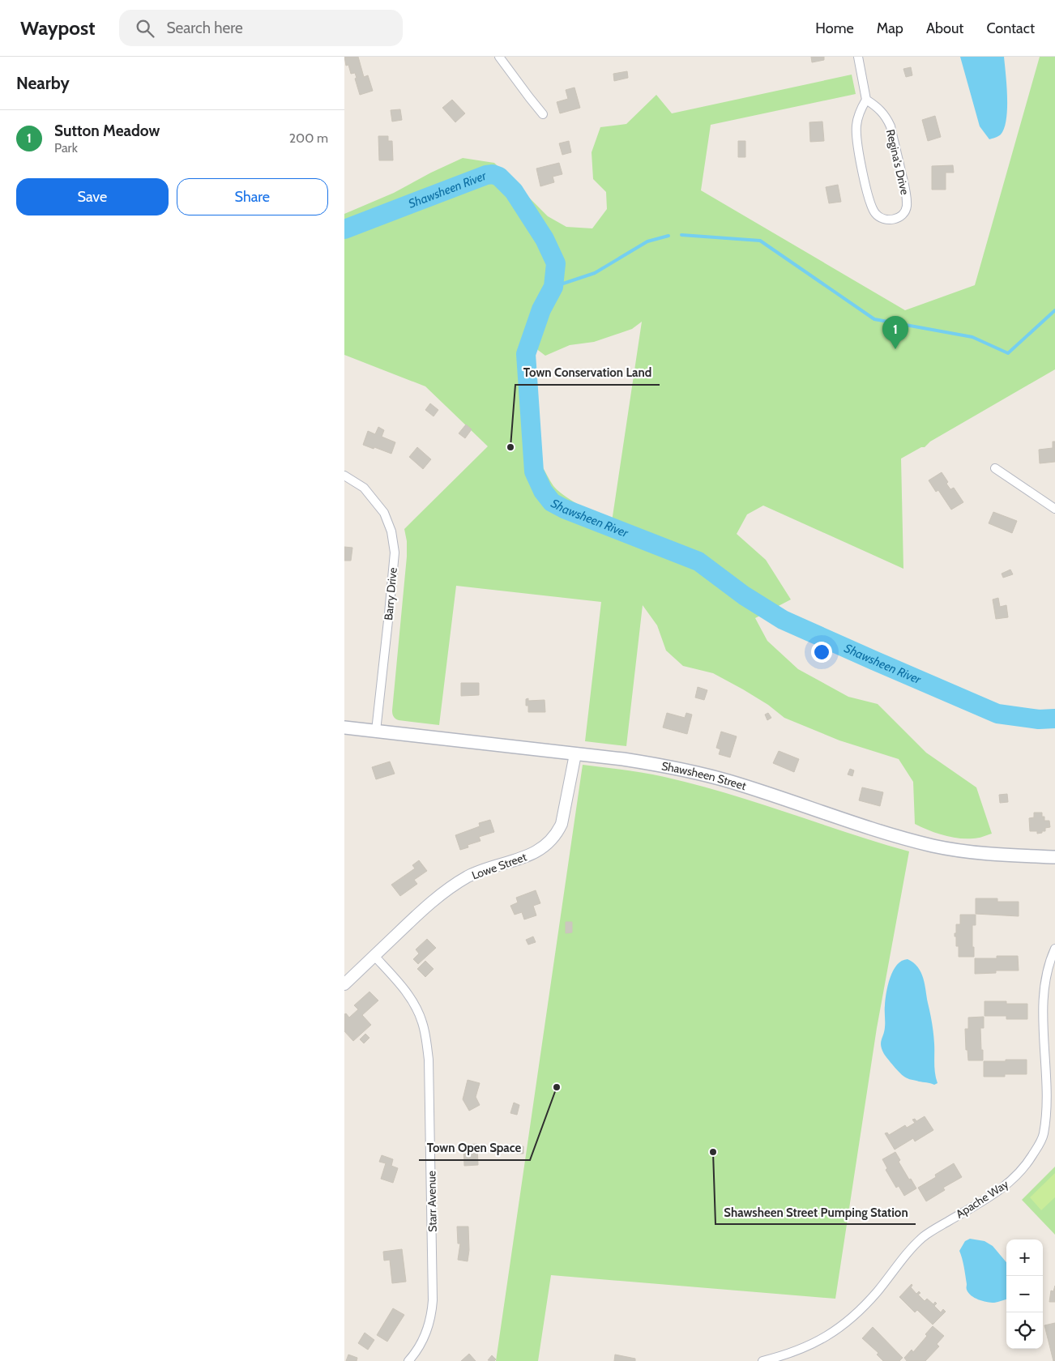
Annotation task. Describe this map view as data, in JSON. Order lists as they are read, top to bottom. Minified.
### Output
{"streets":{"main road":["Shawsheen Street"],"street":["Regina's Drive","Barry Drive","Lowe Street","Apache Way","Starr Avenue"]},"crossings":[["Barry Drive","Shawsheen Street"],["Shawsheen Street","Lowe Street"],["Lowe Street","Starr Avenue"]],"water":["Shawsheen River"],"places":["Town Conservation Land","Town Open Space","Shawsheen Street Pumping Station"],"page":{"header":"Waypost","search":"Search here","nav":["Home","Map","About","Contact"],"heading":"Nearby","list":[{"mark":"1","name":"Sutton Meadow","note":"Park","value":"200 m"}],"buttons":["Save","Share"],"pins":"1","map_buttons":["+","−"]}}
